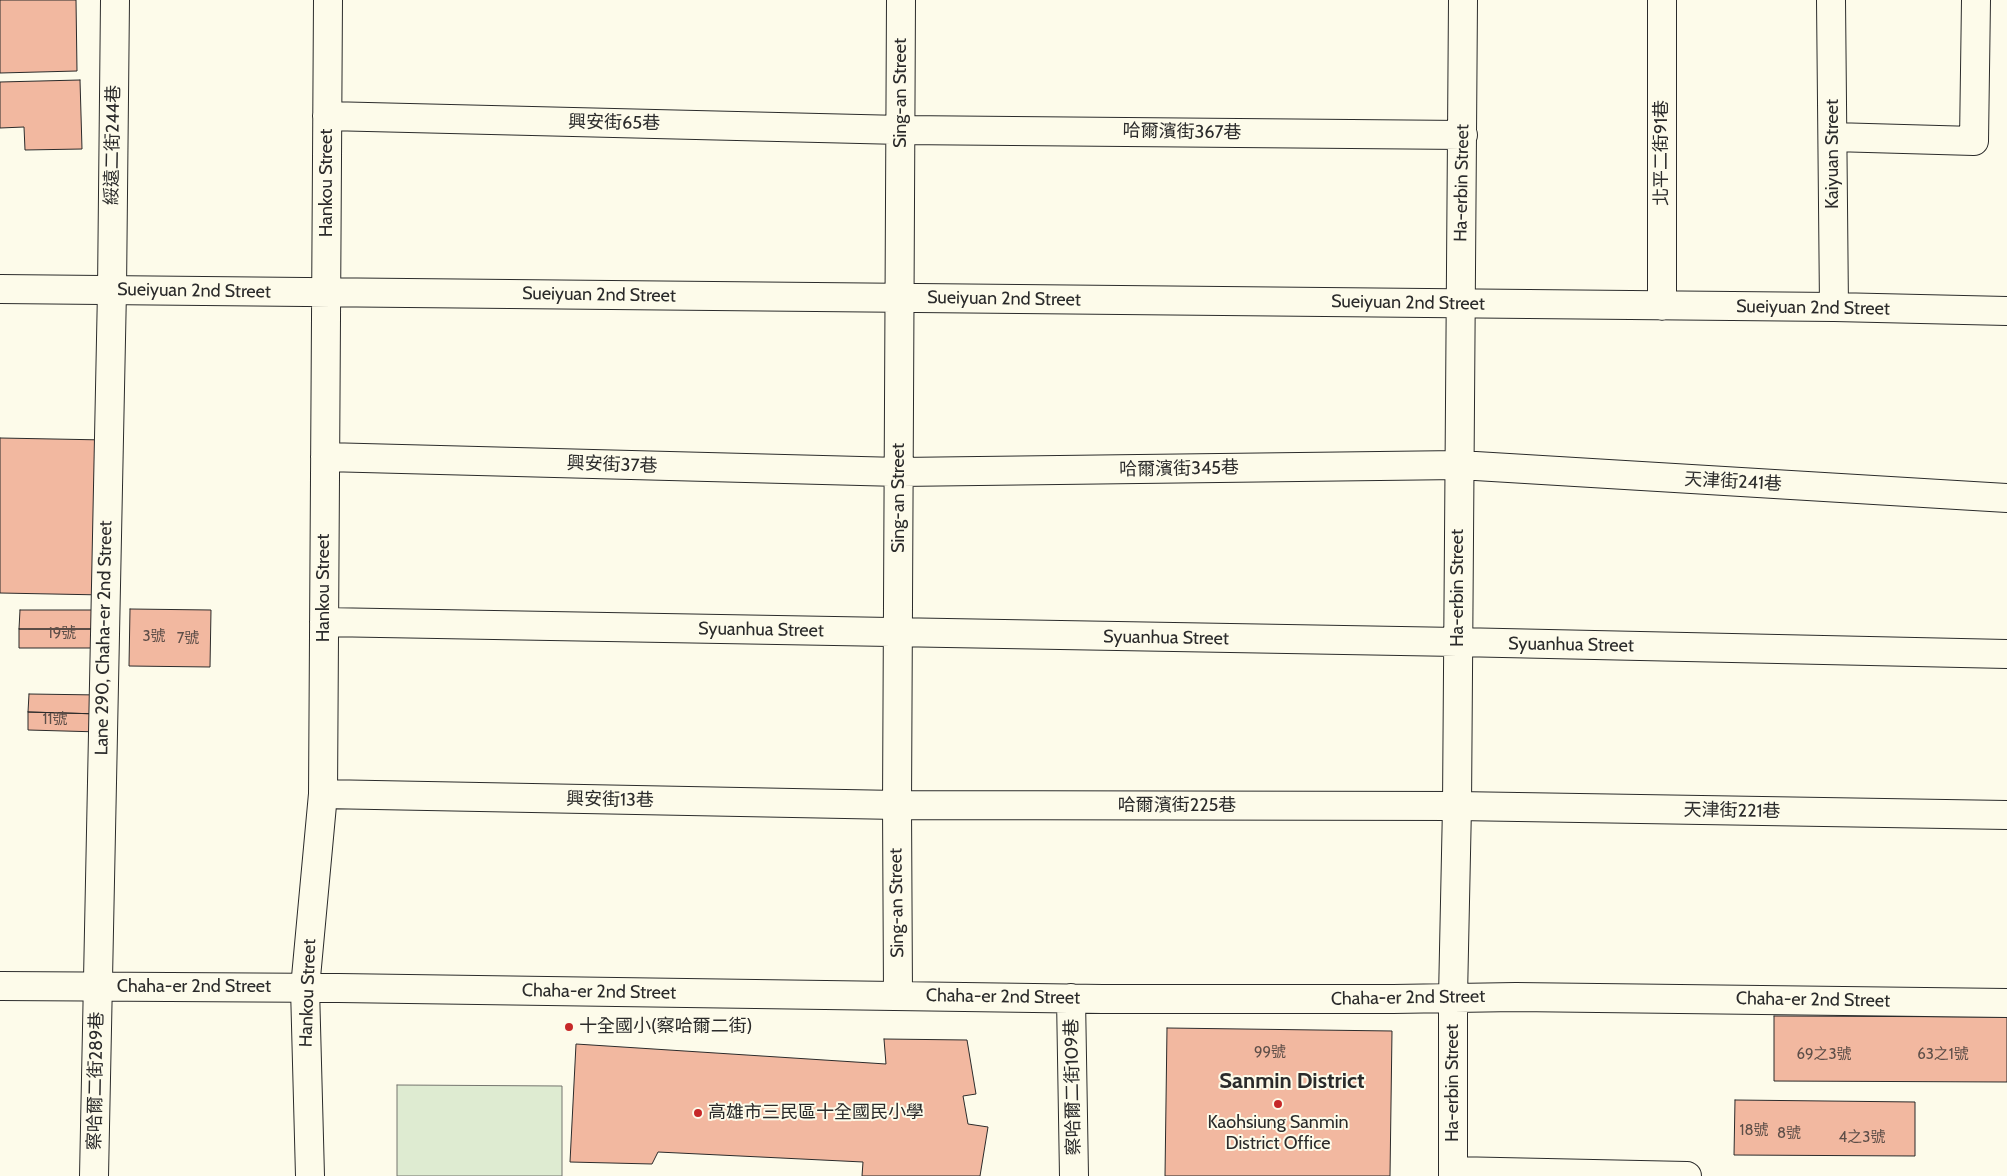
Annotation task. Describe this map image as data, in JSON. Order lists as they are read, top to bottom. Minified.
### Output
{"streets":{"street":["Sing-an Street","興安街65巷","哈爾濱街367巷","綏遠二街244巷","北平二街91巷","Kaiyuan Street","Hankou Street","Ha-erbin Street","Sueiyuan 2nd Street","興安街37巷","哈爾濱街345巷","天津街241巷","Syuanhua Street","Lane 290, Chaha-er 2nd Street","興安街13巷","哈爾濱街225巷","天津街221巷","Chaha-er 2nd Street","察哈爾二街289巷","察哈爾二街109巷"]},"crossings":[["Sing-an Street","興安街65巷"],["Sing-an Street","哈爾濱街367巷"],["Sing-an Street","Sueiyuan 2nd Street"],["Sing-an Street","興安街37巷"],["Sing-an Street","哈爾濱街345巷"],["Sing-an Street","Syuanhua Street"],["Sing-an Street","興安街13巷"],["Sing-an Street","哈爾濱街225巷"],["Sing-an Street","Chaha-er 2nd Street"],["興安街65巷","哈爾濱街367巷"],["興安街65巷","Hankou Street"],["哈爾濱街367巷","Ha-erbin Street"],["綏遠二街244巷","Sueiyuan 2nd Street"],["綏遠二街244巷","Lane 290, Chaha-er 2nd Street"],["北平二街91巷","Sueiyuan 2nd Street"],["Kaiyuan Street","Sueiyuan 2nd Street"],["Hankou Street","Sueiyuan 2nd Street"],["Hankou Street","興安街37巷"],["Hankou Street","Syuanhua Street"],["Hankou Street","興安街13巷"],["Hankou Street","Chaha-er 2nd Street"],["Ha-erbin Street","Sueiyuan 2nd Street"],["Ha-erbin Street","哈爾濱街345巷"],["Ha-erbin Street","天津街241巷"],["Ha-erbin Street","Syuanhua Street"],["Ha-erbin Street","哈爾濱街225巷"],["Ha-erbin Street","天津街221巷"],["Ha-erbin Street","Chaha-er 2nd Street"],["Sueiyuan 2nd Street","Lane 290, Chaha-er 2nd Street"],["興安街37巷","哈爾濱街345巷"],["哈爾濱街345巷","天津街241巷"],["Lane 290, Chaha-er 2nd Street","Chaha-er 2nd Street"],["Lane 290, Chaha-er 2nd Street","察哈爾二街289巷"],["興安街13巷","哈爾濱街225巷"],["哈爾濱街225巷","天津街221巷"],["Chaha-er 2nd Street","察哈爾二街289巷"],["Chaha-er 2nd Street","察哈爾二街109巷"]],"districts":["Sanmin District"],"places":["十全國小(察哈爾二街)","Kaohsiung Sanmin District Office","高雄市三民區十全國民小學"],"house_numbers":["19號","3號","7號","11號","99號","69之3號","63之1號","18號","8號","4之3號"]}
